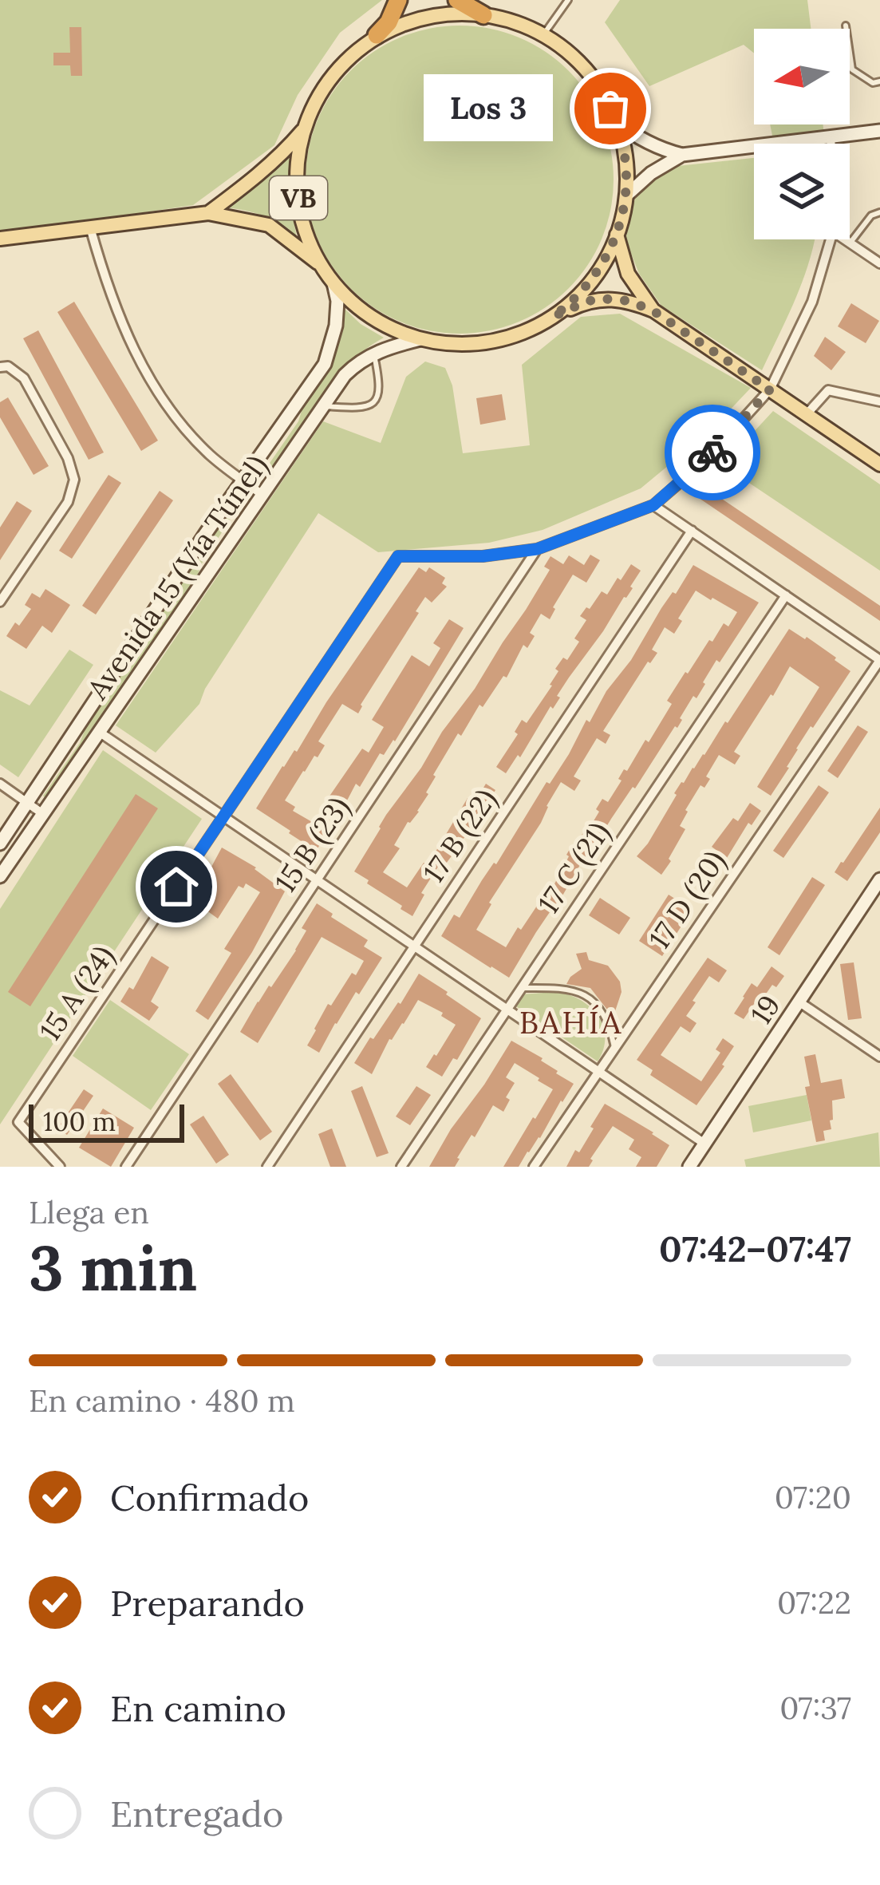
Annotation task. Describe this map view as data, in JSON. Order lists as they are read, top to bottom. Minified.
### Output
{"streets":{"highway":["VB"],"main road":["Avenida 15 (Vía Túnel)","19"],"street":["17 B (22)","15 B (23)","17 C (21)","17 D (20)","15 A (24)"]},"crossings":[["VB","Avenida 15 (Vía Túnel)"],["15 B (23)","15 A (24)"]],"districts":["BAHÍA"],"places":["Los 3"],"scale_bar":"100 m","north":"left","page":{"bubble":"Los 3","scale":"100 m","heading":["3 min","Llega en","07:42–07:47"],"bar":"En camino · 480 m","list":[["Confirmado","07:20"],["Preparando","07:22"],["En camino","07:37"],"Entregado"]}}
